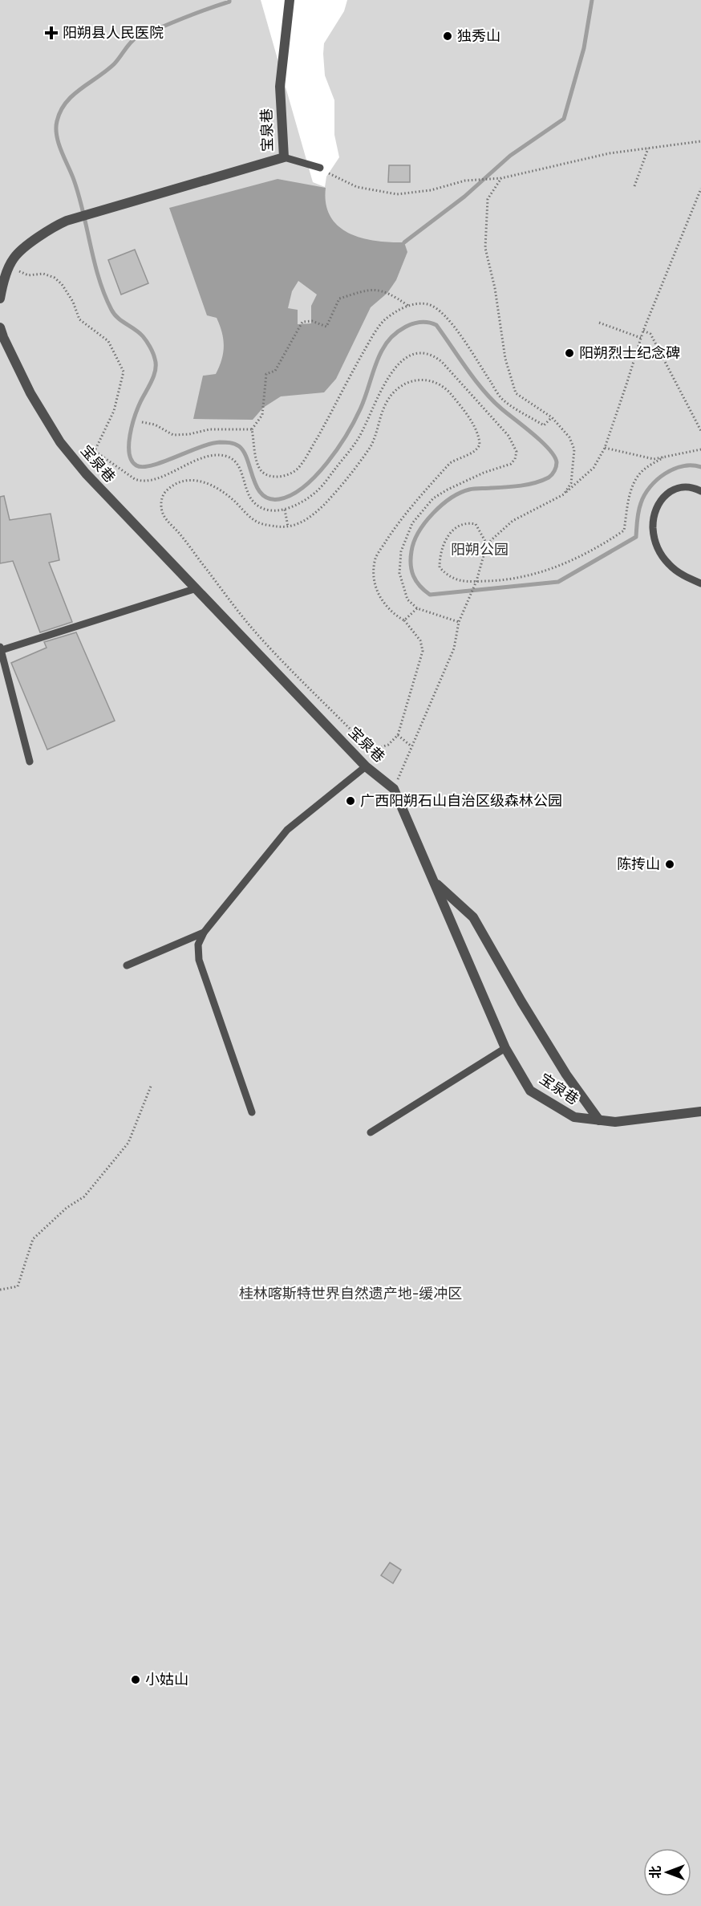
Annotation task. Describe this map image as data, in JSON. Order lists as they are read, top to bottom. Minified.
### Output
{"streets":{"street":["宝泉巷"]},"parks":["阳朔公园","桂林喀斯特世界自然遗产地-缓冲区"],"places":{"health":["阳朔县人民医院"],"other":["独秀山","阳朔烈士纪念碑","广西阳朔石山自治区级森林公园","陈抟山","小姑山"]},"north":"left"}
